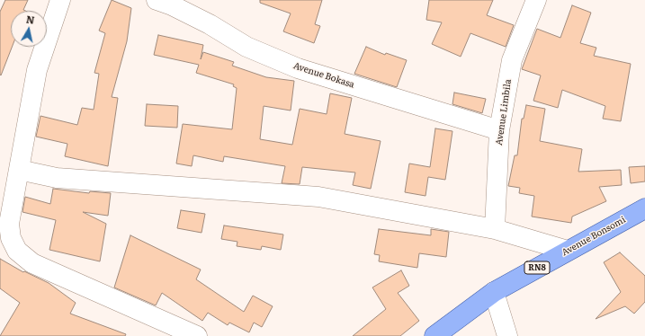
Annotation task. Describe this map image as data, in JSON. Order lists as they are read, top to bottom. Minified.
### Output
{"streets":{"main road":["Avenue Bonsomi","RN8"],"street":["Avenue Bokasa","Avenue Limbila"]},"crossings":[["Avenue Bokasa","Avenue Limbila"]],"north":"top"}
